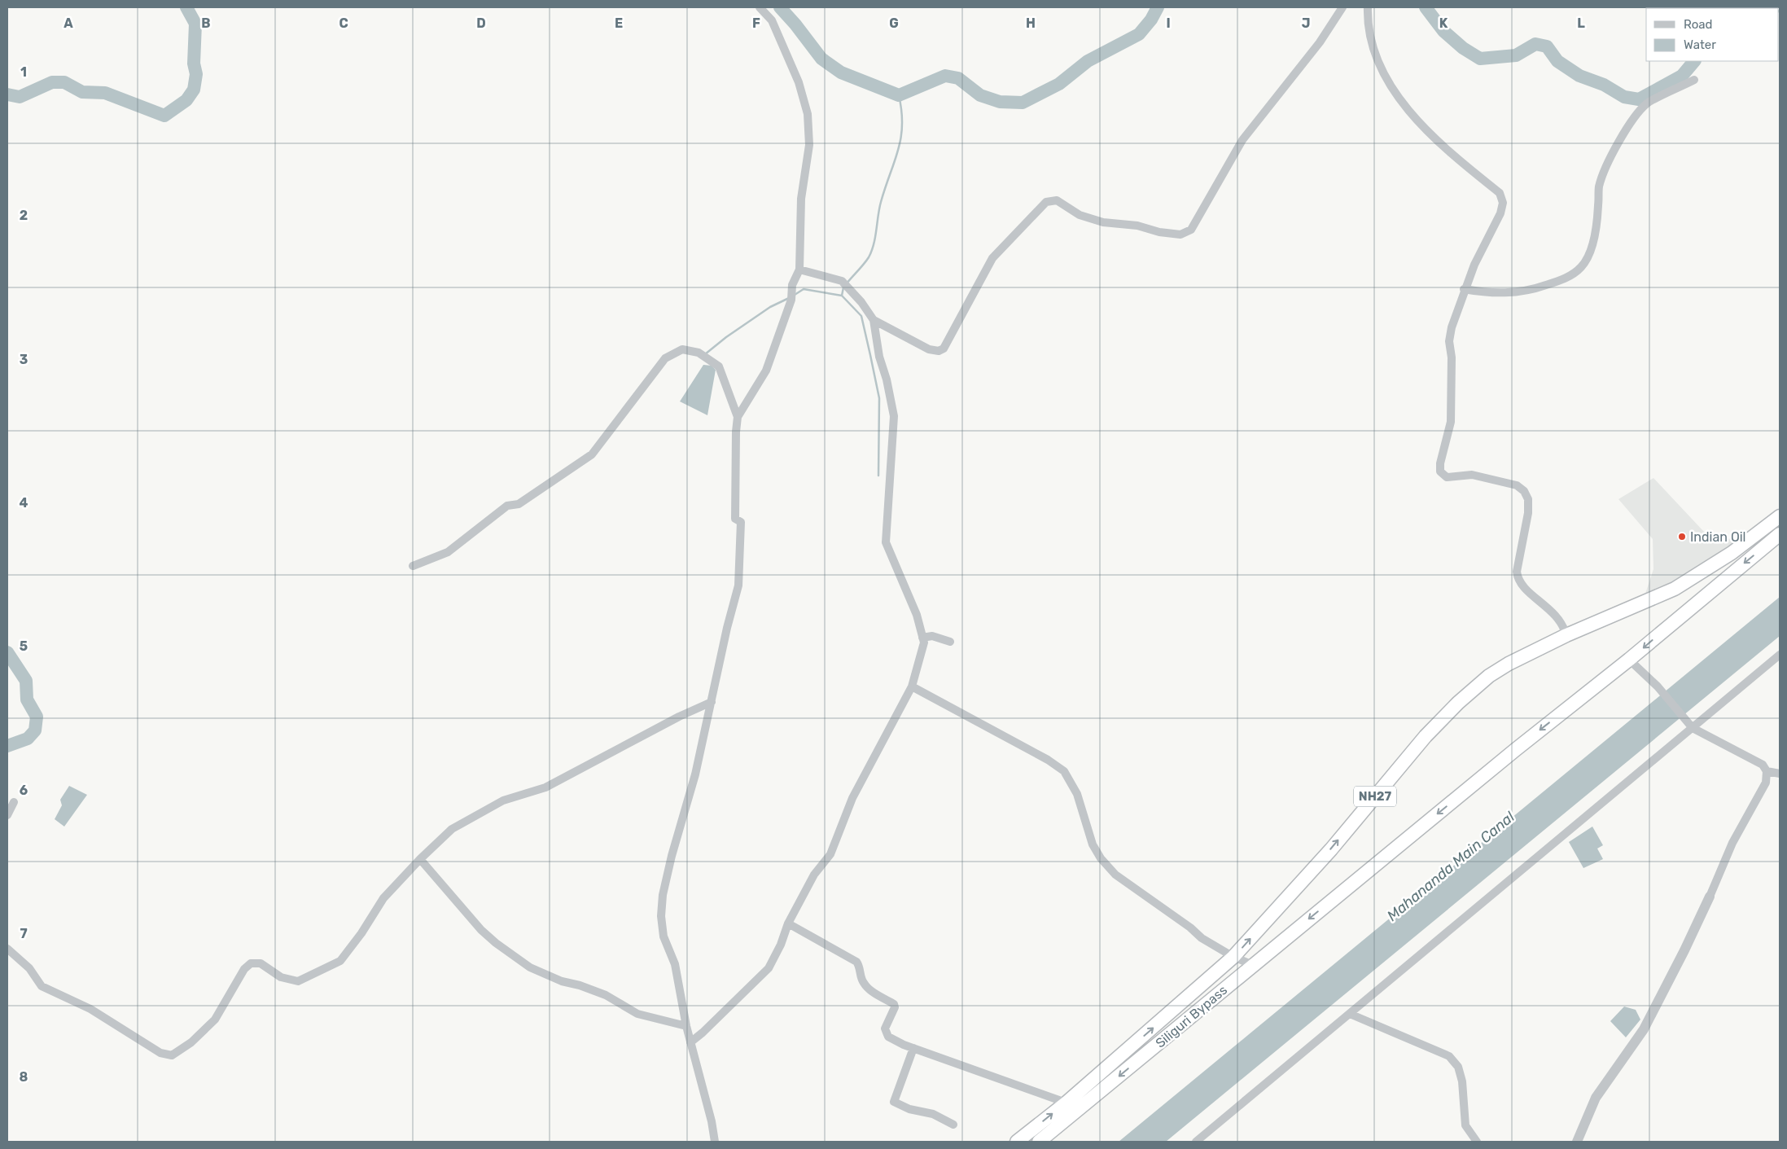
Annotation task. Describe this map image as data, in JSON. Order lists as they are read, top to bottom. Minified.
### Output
{"streets":{"highway":["NH27","Siliguri Bypass"]},"water":["Mahananda Main Canal"],"places":["Indian Oil"],"legend":["Road","Water"],"grid":{"columns":["A","B","C","D","E","F","G","H","I","J","K","L"],"rows":["1","2","3","4","5","6","7","8"]}}
